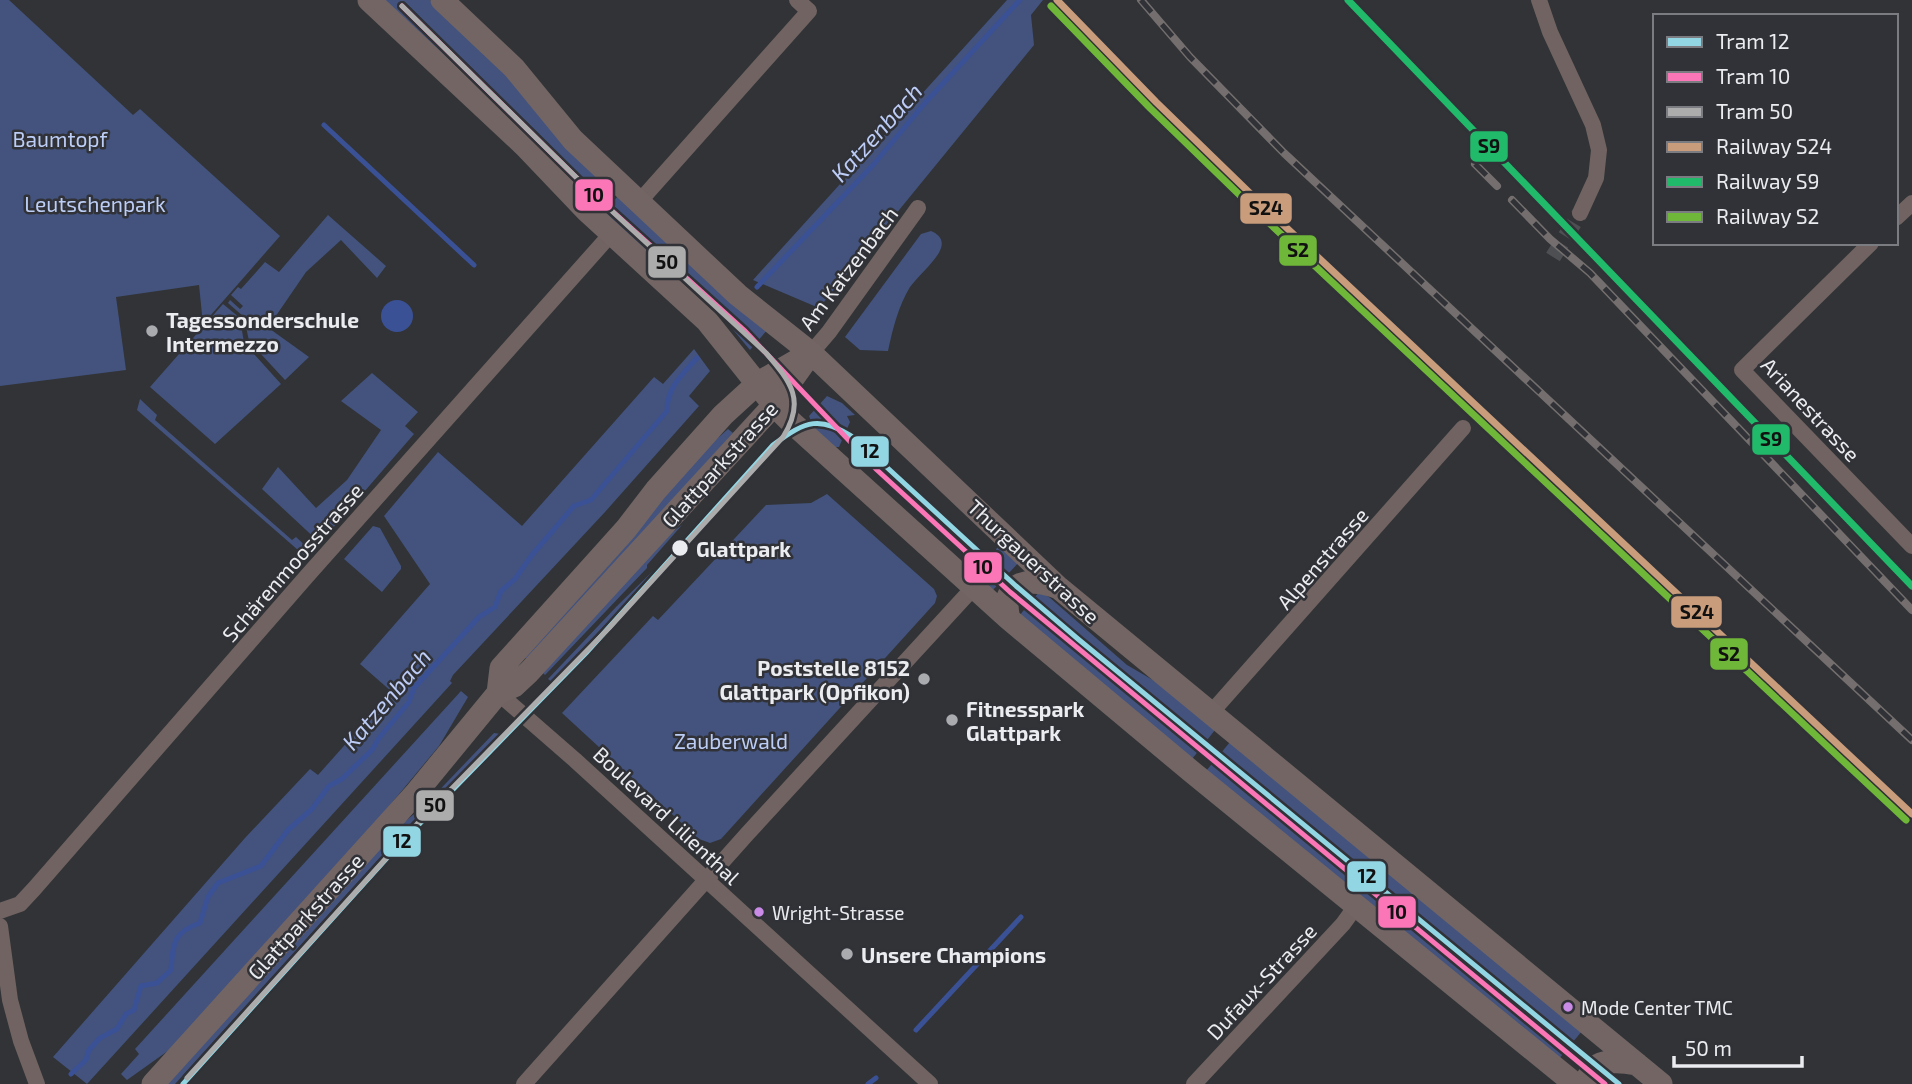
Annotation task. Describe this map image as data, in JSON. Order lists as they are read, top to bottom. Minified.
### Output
{"streets":{"main road":["Glattparkstrasse","Thurgauerstrasse"],"street":["Am Katzenbach","Arianestrasse","Alpenstrasse","Schärenmoosstrasse","Boulevard Lilienthal","Dufaux-Strasse"]},"crossings":[["Am Katzenbach","Glattparkstrasse"],["Am Katzenbach","Thurgauerstrasse"],["Glattparkstrasse","Thurgauerstrasse"],["Glattparkstrasse","Boulevard Lilienthal"],["Alpenstrasse","Thurgauerstrasse"]],"water":["Katzenbach"],"parks":["Baumtopf","Leutschenpark","Zauberwald"],"places":["Tagessonderschule Intermezzo","Glattpark","Poststelle 8152 Glattpark (Opfikon)","Fitnesspark Glattpark","Wright-Strasse","Unsere Champions","Mode Center TMC"],"lines":["rail line S24","rail line S9","tram line 10","tram line 50","rail line S2","tram line 12"],"legend":["Tram 12","Tram 10","Tram 50","Railway S24","Railway S9","Railway S2"],"scale_bar":"50 m"}
